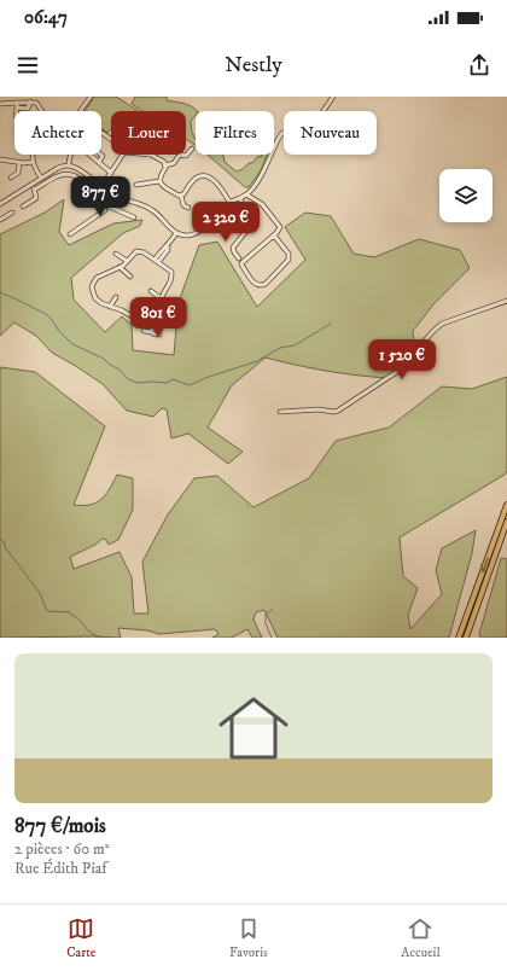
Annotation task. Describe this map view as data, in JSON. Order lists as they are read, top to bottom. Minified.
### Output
{"page":{"status":"06:47","header":"Nestly","chip":["Acheter","Louer","Filtres","Nouveau"],"price":["877 €","2 320 €","801 €","1 520 €"],"list":[{"name":"877 €/mois","note":"2 pièces · 60 m² · Rue Édith Piaf"}],"tabs":["Carte","Favoris","Accueil"]}}
